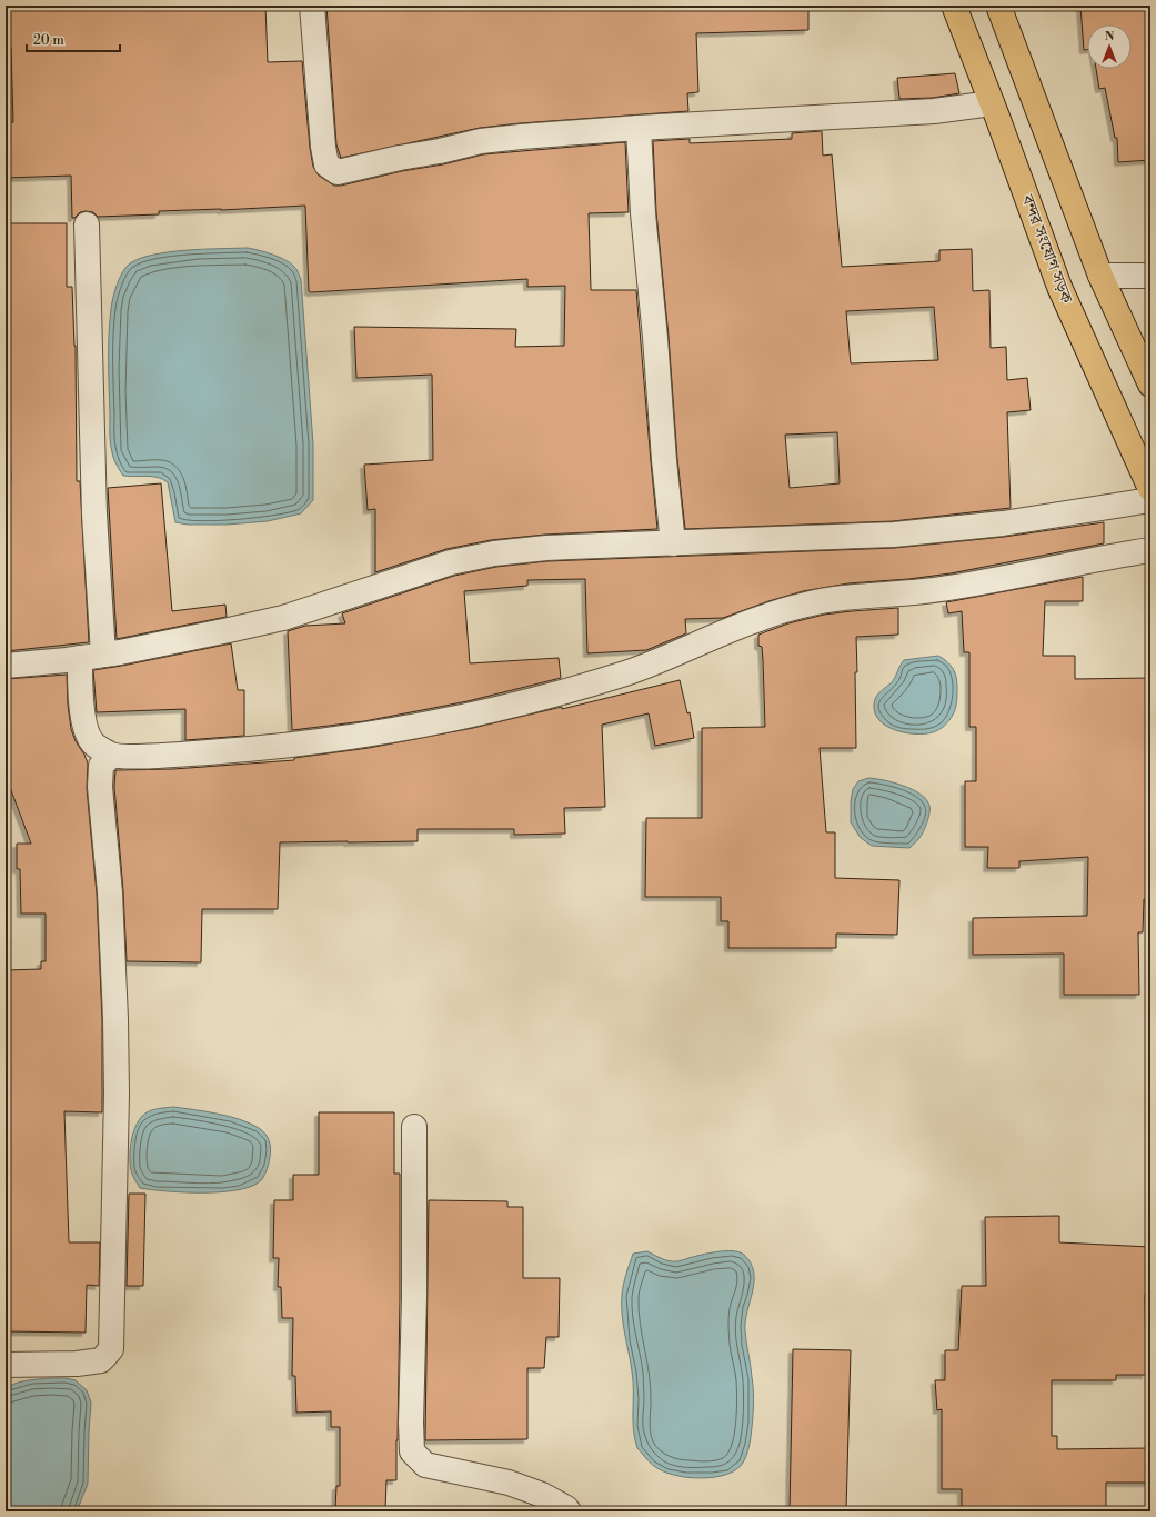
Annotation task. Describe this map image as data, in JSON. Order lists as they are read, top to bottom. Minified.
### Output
{"streets":{"highway":["বন্দর সংযোগ সড়ক"]},"scale_bar":"20 m","north":"top"}
